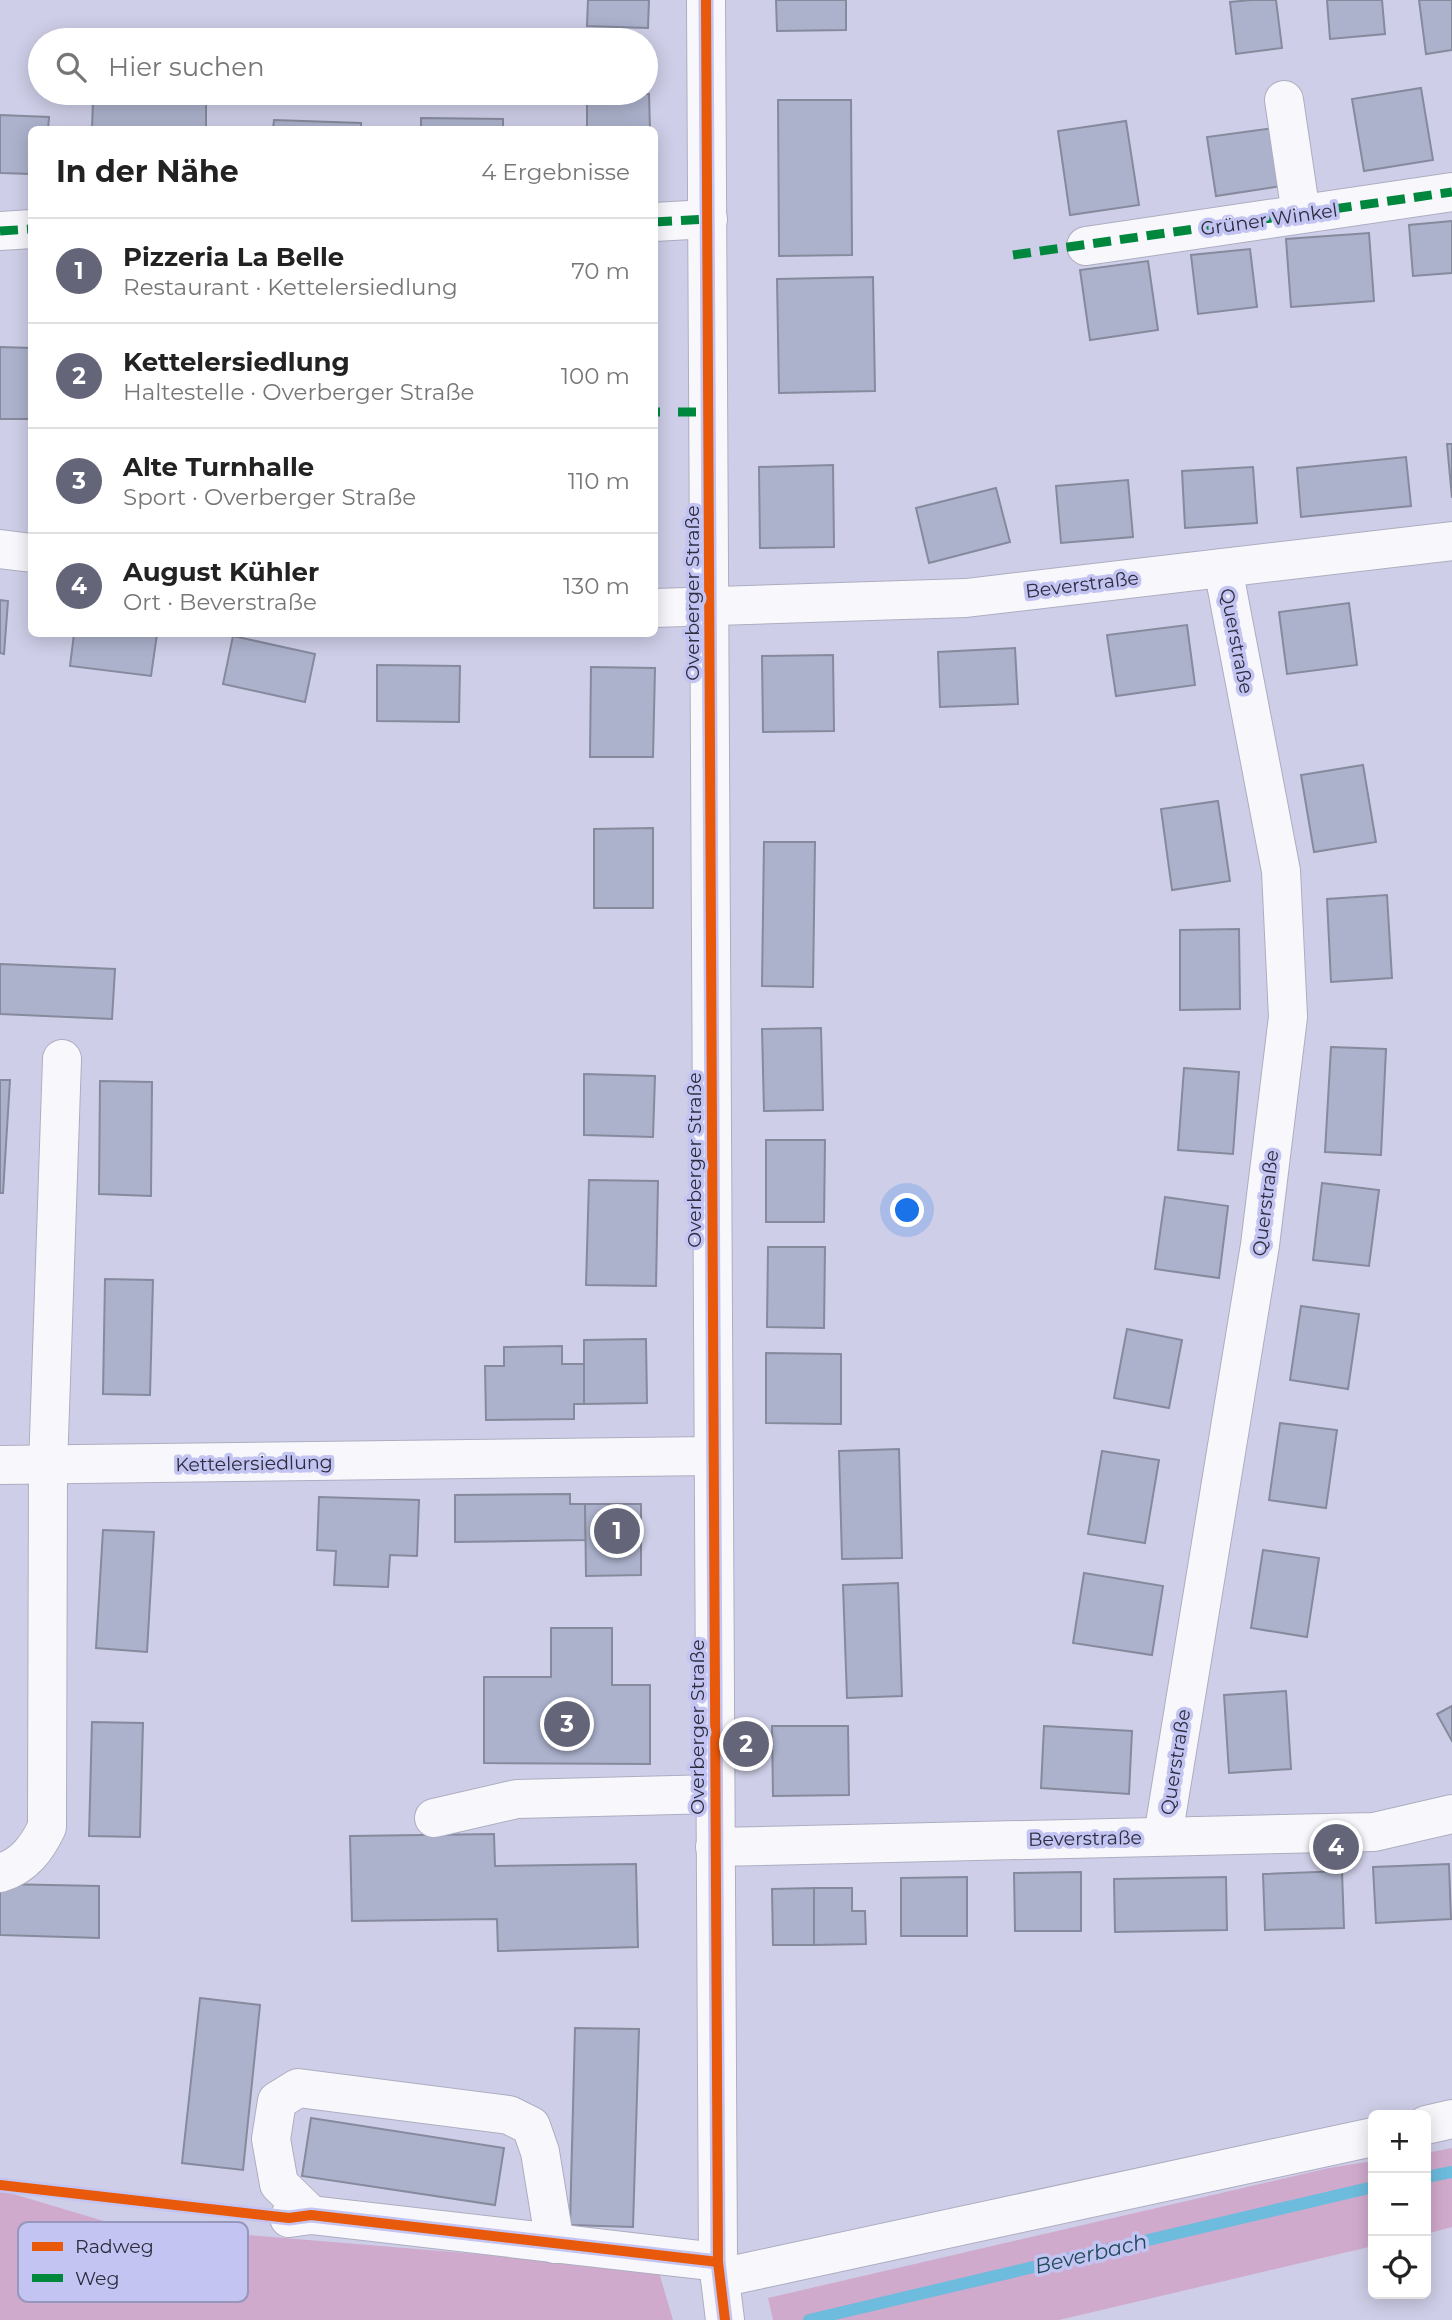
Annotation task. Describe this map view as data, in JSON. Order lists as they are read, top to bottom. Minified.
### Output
{"streets":{"street":["Grüner Winkel","Beverstraße","Overberger Straße","Querstraße","Kettelersiedlung"]},"crossings":[["Beverstraße","Overberger Straße"],["Beverstraße","Querstraße"],["Overberger Straße","Kettelersiedlung"]],"water":["Beverbach"],"legend":["Radweg","Weg"],"page":{"search":"Hier suchen","heading":["In der Nähe","4 Ergebnisse"],"list":[{"mark":"1","name":"Pizzeria La Belle","note":"Restaurant · Kettelersiedlung","value":"70 m"},{"mark":"2","name":"Kettelersiedlung","note":"Haltestelle · Overberger Straße","value":"100 m"},{"mark":"3","name":"Alte Turnhalle","note":"Sport · Overberger Straße","value":"110 m"},{"mark":"4","name":"August Kühler","note":"Ort · Beverstraße","value":"130 m"}],"pins":["1","3","2","4"],"map_buttons":["+","−"]}}
